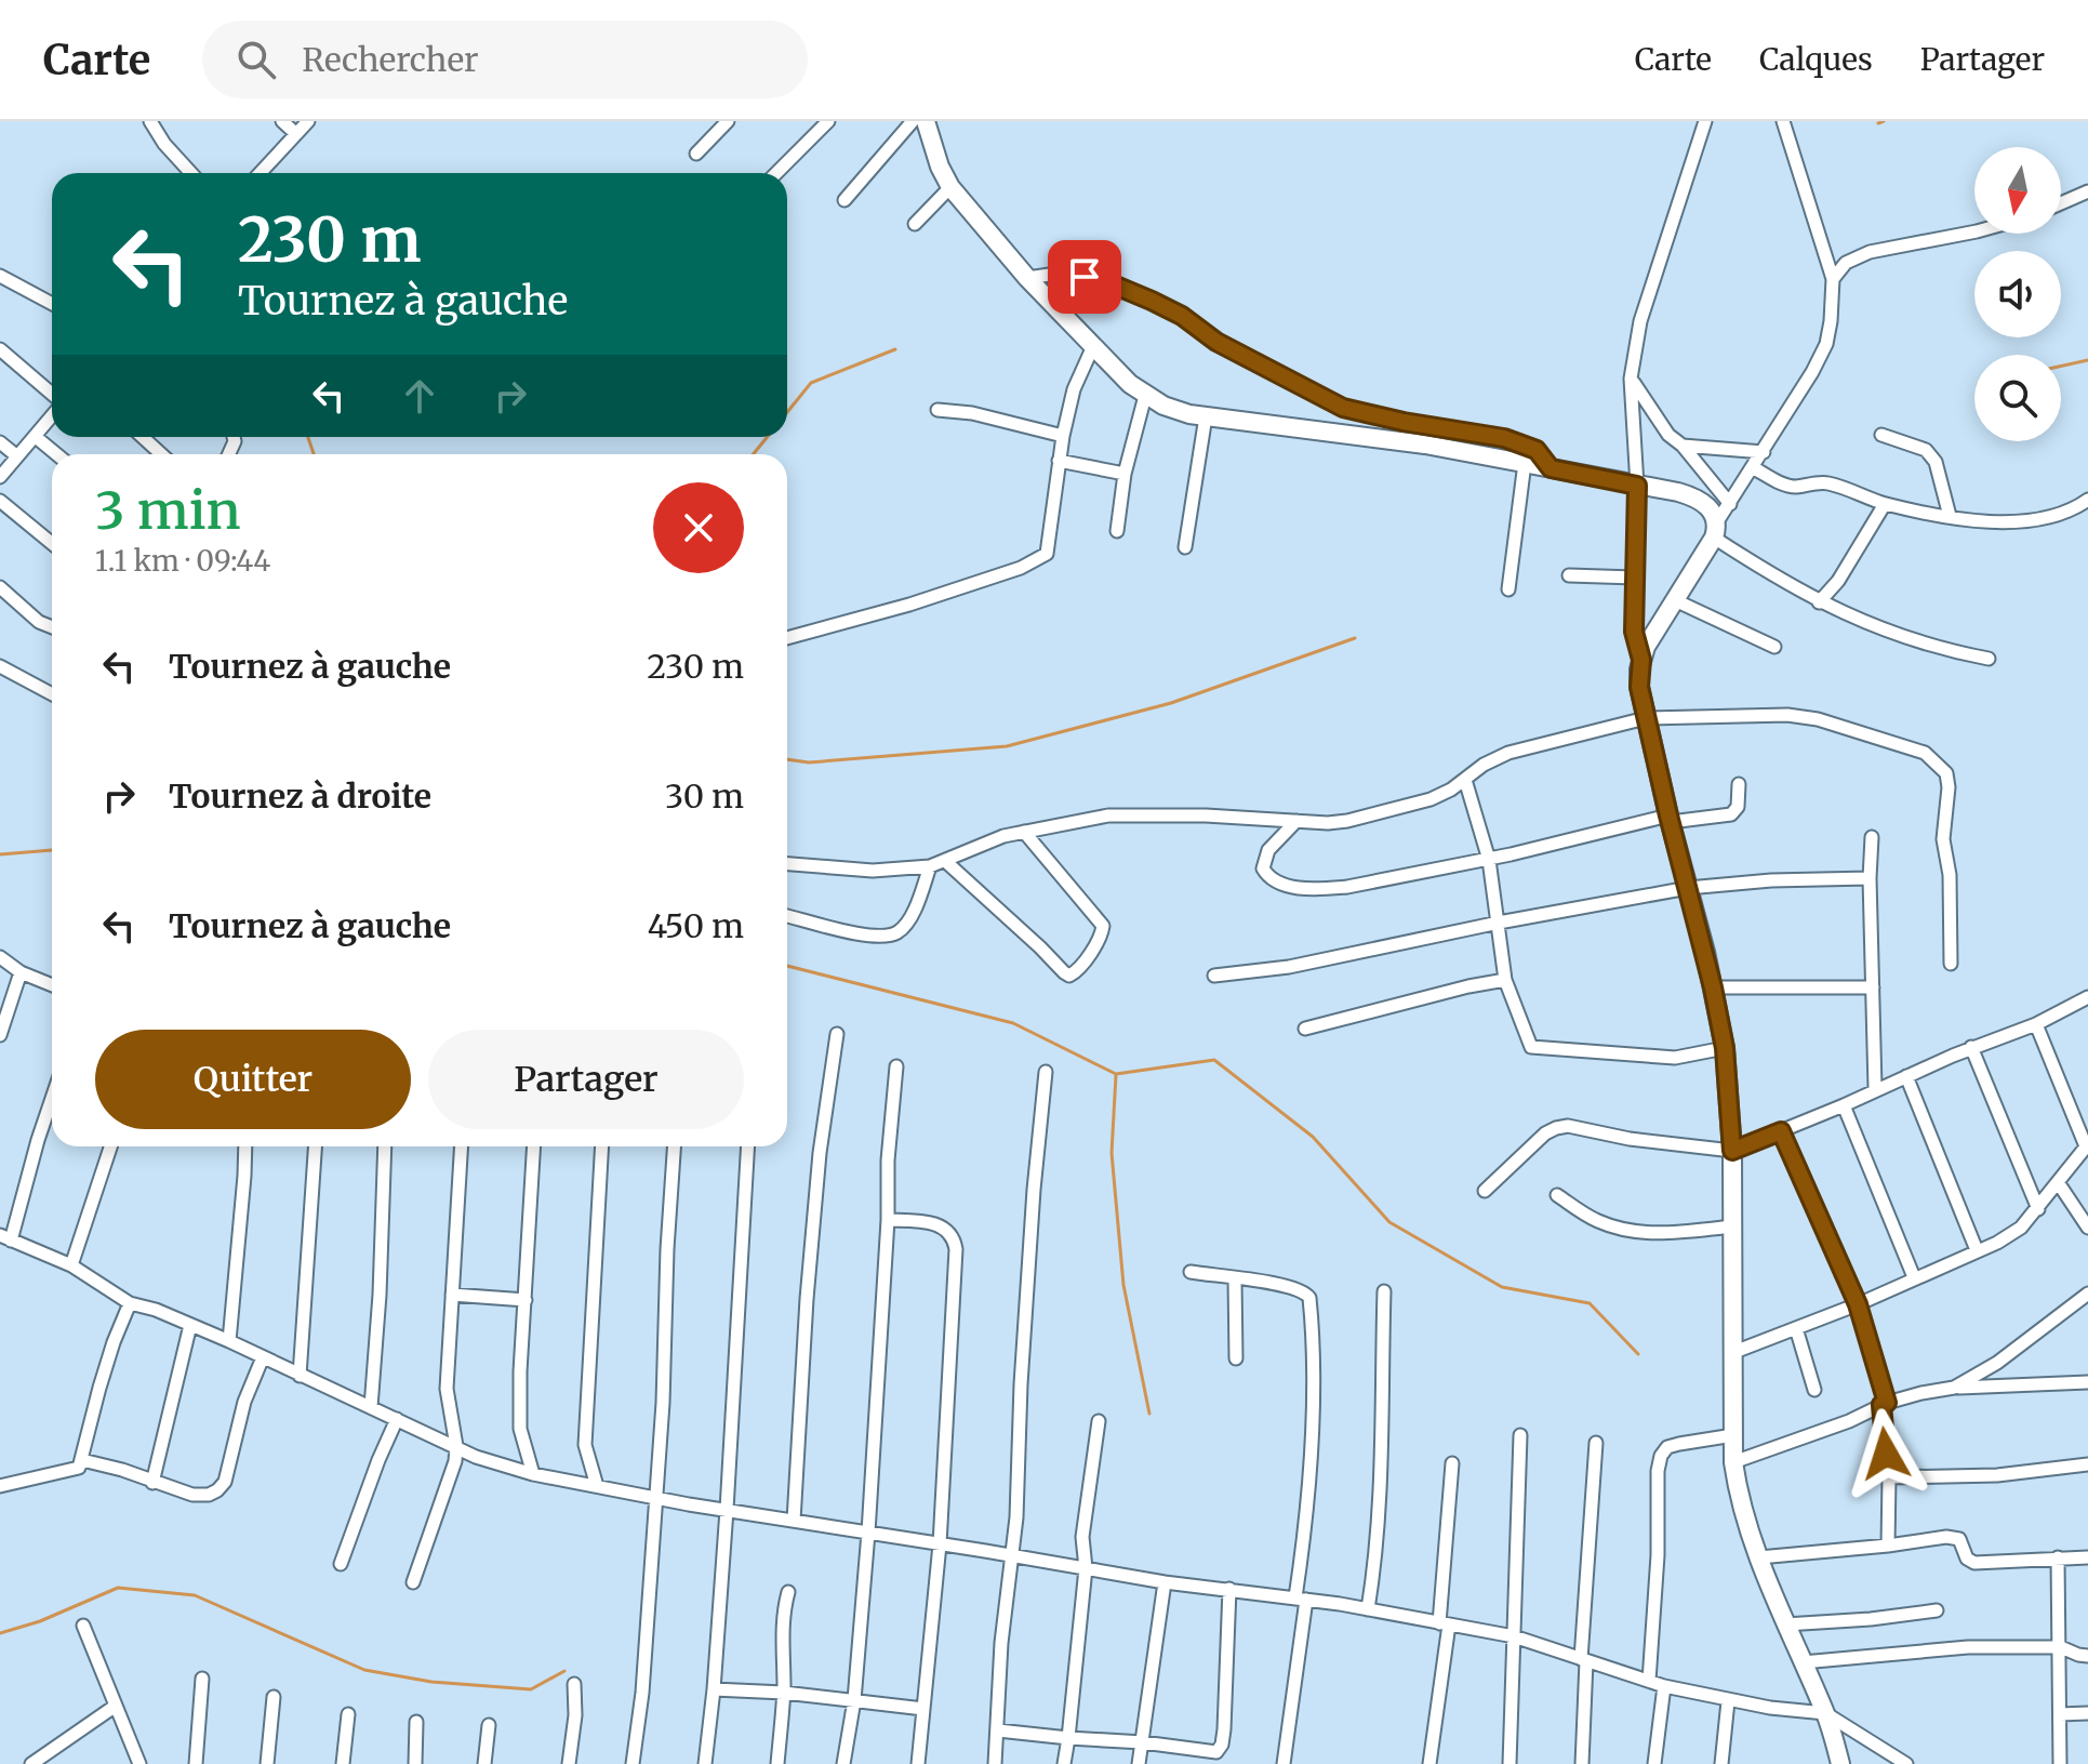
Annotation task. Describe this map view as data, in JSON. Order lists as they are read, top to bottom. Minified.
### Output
{"north":"bottom","page":{"header":"Carte","search":"Rechercher","nav":["Carte","Calques","Partager"],"turn":["230 m","Tournez à gauche"],"heading":["3 min","1.1 km · 09:44"],"list":[{"name":"Tournez à gauche","value":"230 m"},{"name":"Tournez à droite","value":"30 m"},{"name":"Tournez à gauche","value":"450 m"}],"buttons":["Quitter","Partager"]}}
